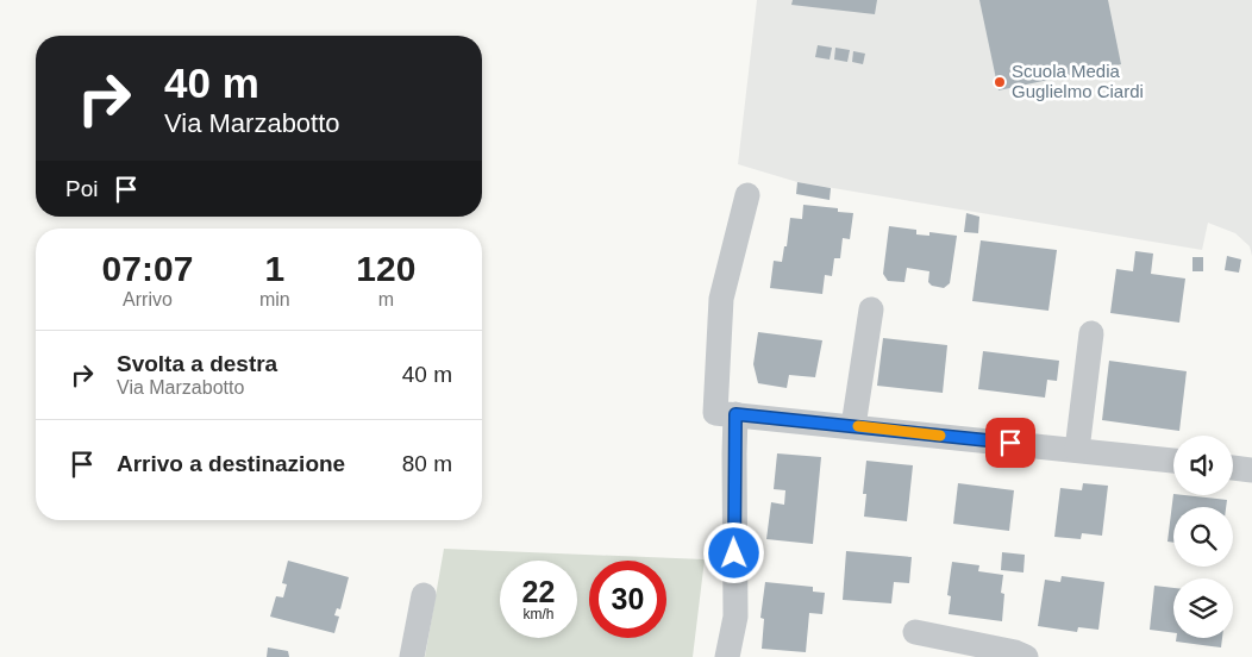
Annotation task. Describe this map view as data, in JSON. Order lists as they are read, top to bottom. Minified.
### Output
{"places":["Scuola Media Guglielmo Ciardi"],"page":{"turn":["40 m","Via Marzabotto"],"then":"Poi","eta":["07:07","Arrivo","1","min","120","m"],"list":[{"name":"Svolta a destra","note":"Via Marzabotto","value":"40 m"},{"name":"Arrivo a destinazione","value":"80 m"}],"speed":"22 km/h","limit":"30"}}
